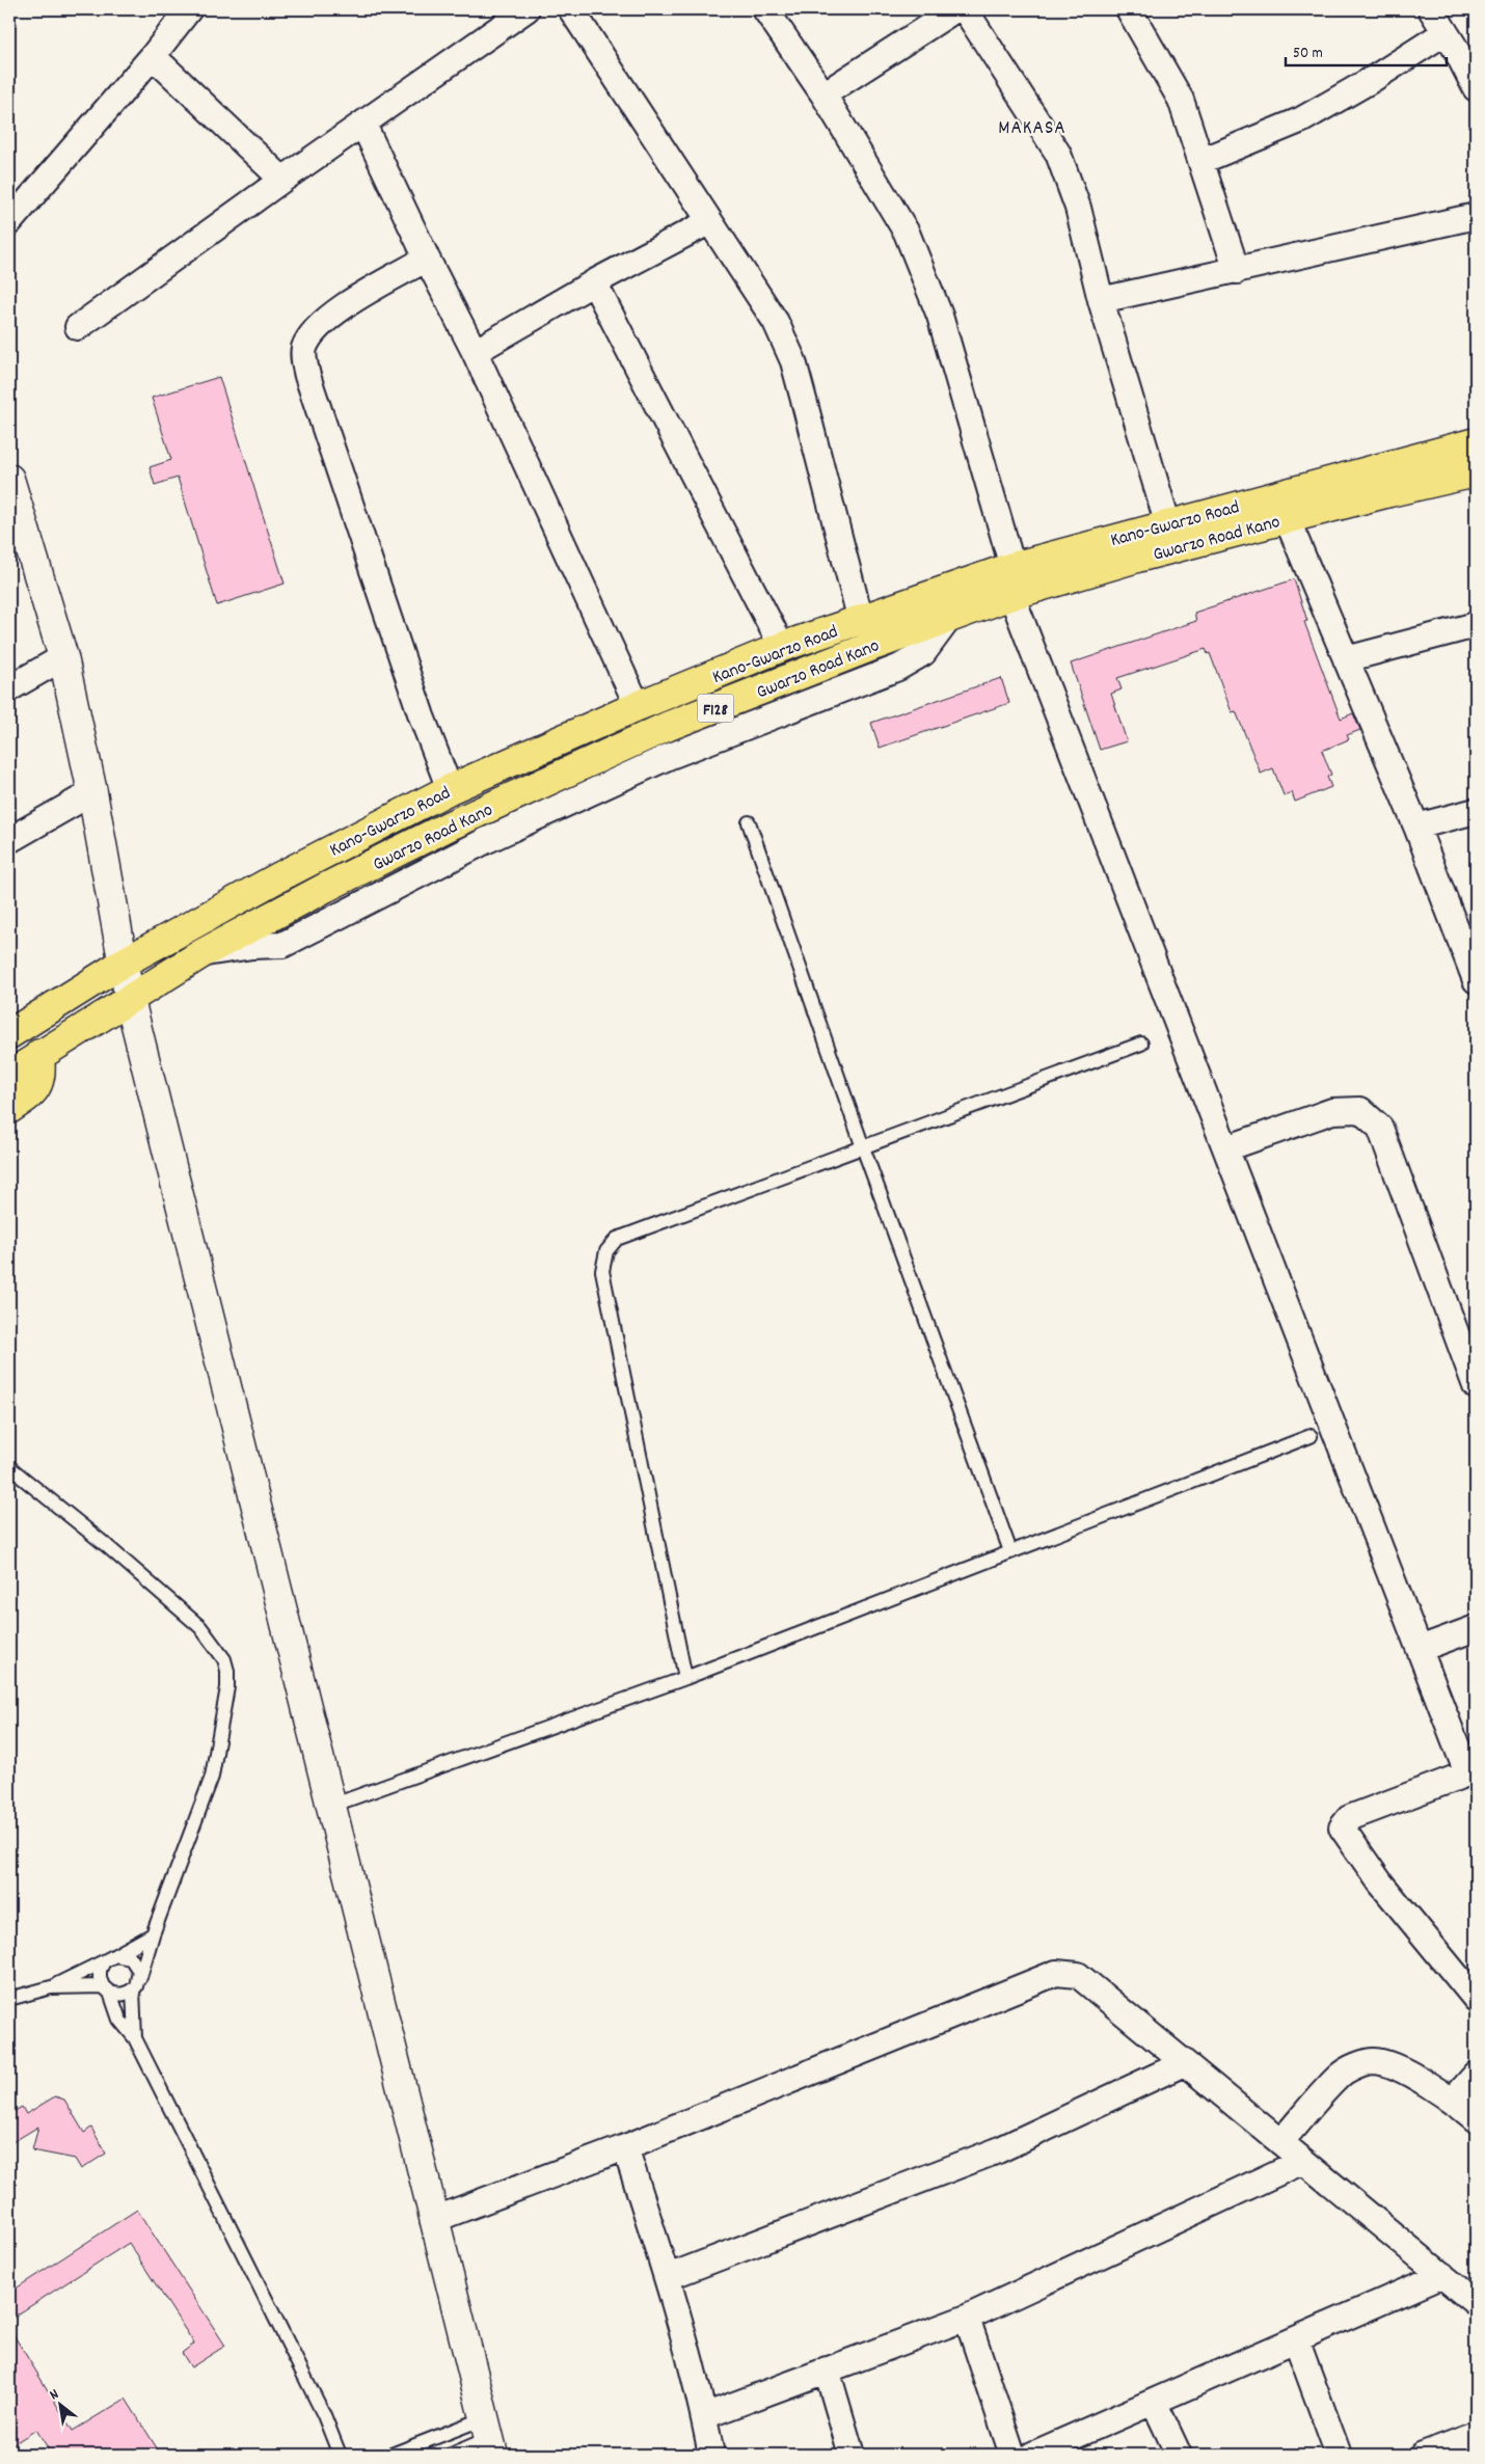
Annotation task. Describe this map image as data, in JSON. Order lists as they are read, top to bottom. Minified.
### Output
{"streets":{"main road":["Kano-Gwarzo Road","Gwarzo Road Kano","F128"]},"districts":["MAKASA"],"scale_bar":"50 m","north":"top left"}
